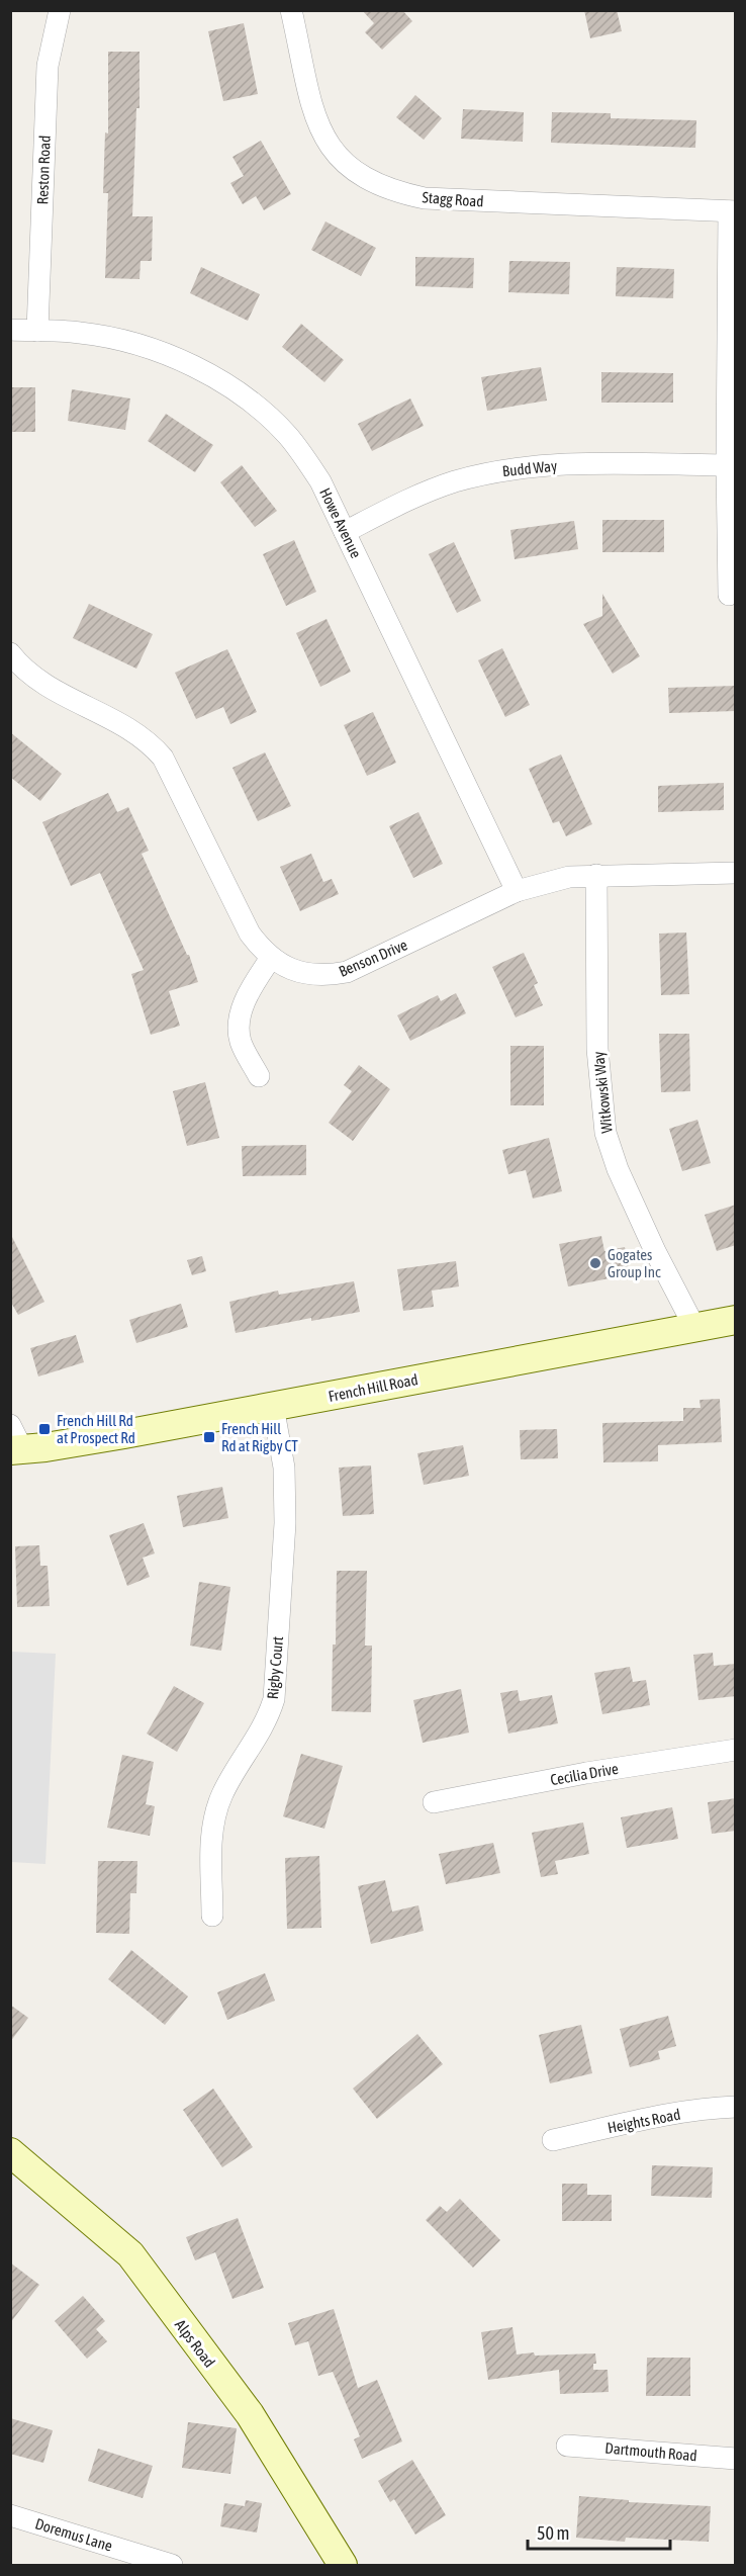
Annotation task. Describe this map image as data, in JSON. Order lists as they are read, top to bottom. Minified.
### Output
{"streets":{"main road":["French Hill Road","Alps Road"],"street":["Reston Road","Stagg Road","Budd Way","Howe Avenue","Benson Drive","Witkowski Way","Rigby Court","Cecilia Drive","Heights Road","Dartmouth Road","Doremus Lane"]},"crossings":[["Reston Road","Howe Avenue"],["Budd Way","Howe Avenue"],["Howe Avenue","Benson Drive"],["Benson Drive","Witkowski Way"],["Witkowski Way","French Hill Road"],["French Hill Road","Rigby Court"]],"places":{"other":["Gogates Group Inc"],"transit":["French Hill Rd at Prospect Rd","French Hill Rd at Rigby CT"]},"scale_bar":"50 m"}
